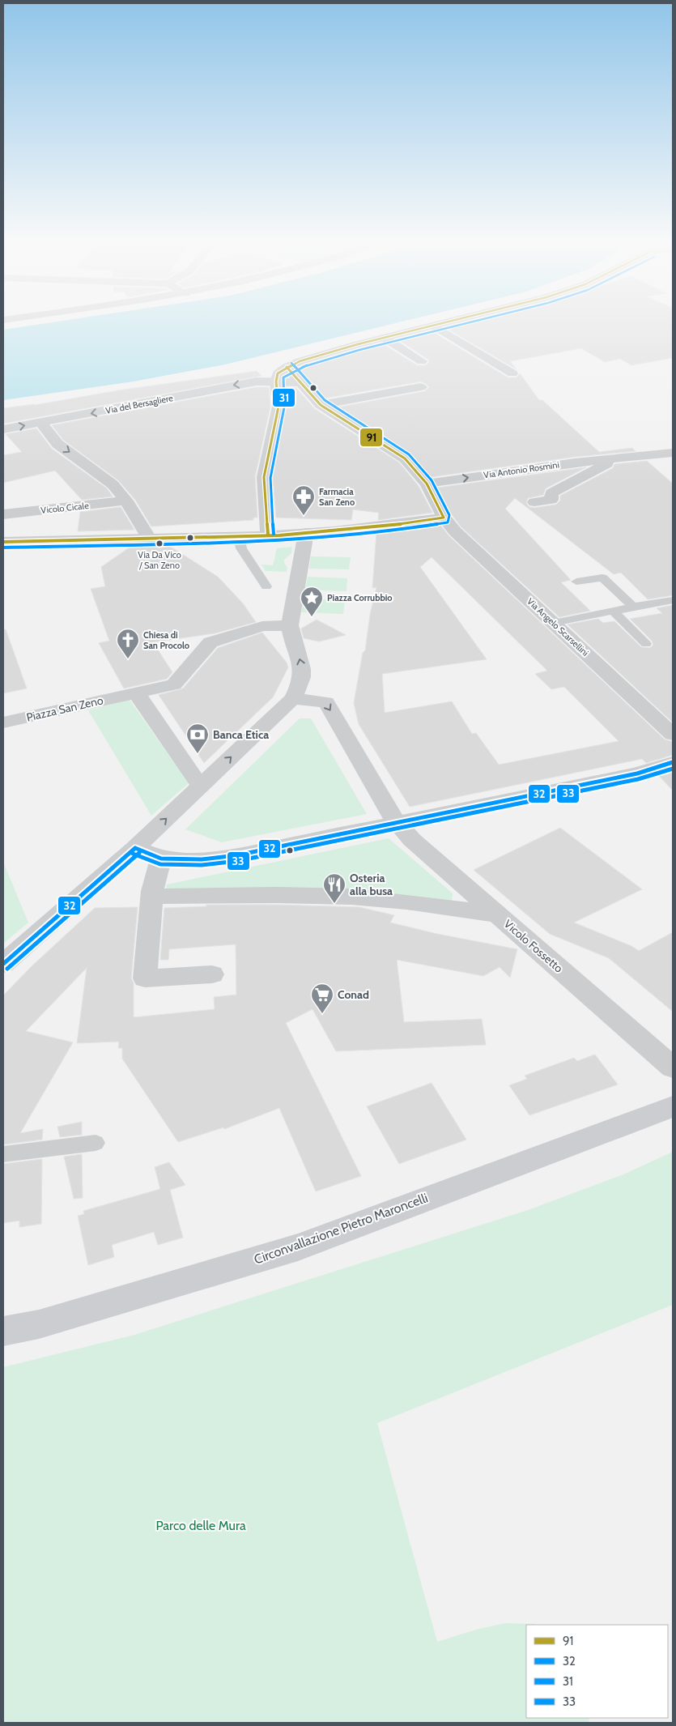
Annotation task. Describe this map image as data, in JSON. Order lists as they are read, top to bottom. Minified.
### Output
{"streets":{"street":["Via del Bersagliere","Via Antonio Rosmini","Vicolo Cicale","Via Angelo Scarsellini","Piazza San Zeno","Vicolo Fossetto","Circonvallazione Pietro Maroncelli"]},"parks":["Parco delle Mura"],"places":{"pharmacy":["Farmacia San Zeno"],"other":["Via Da Vico / San Zeno"],"place":["Piazza Corrubbio"],"church":["Chiesa di San Procolo"],"bank":["Banca Etica"],"restaurant":["Osteria alla busa"],"supermarket":["Conad"]},"lines":["transit line 91","transit line 31","transit line 32","transit line 33"],"legend":["91","32","31","33"]}
